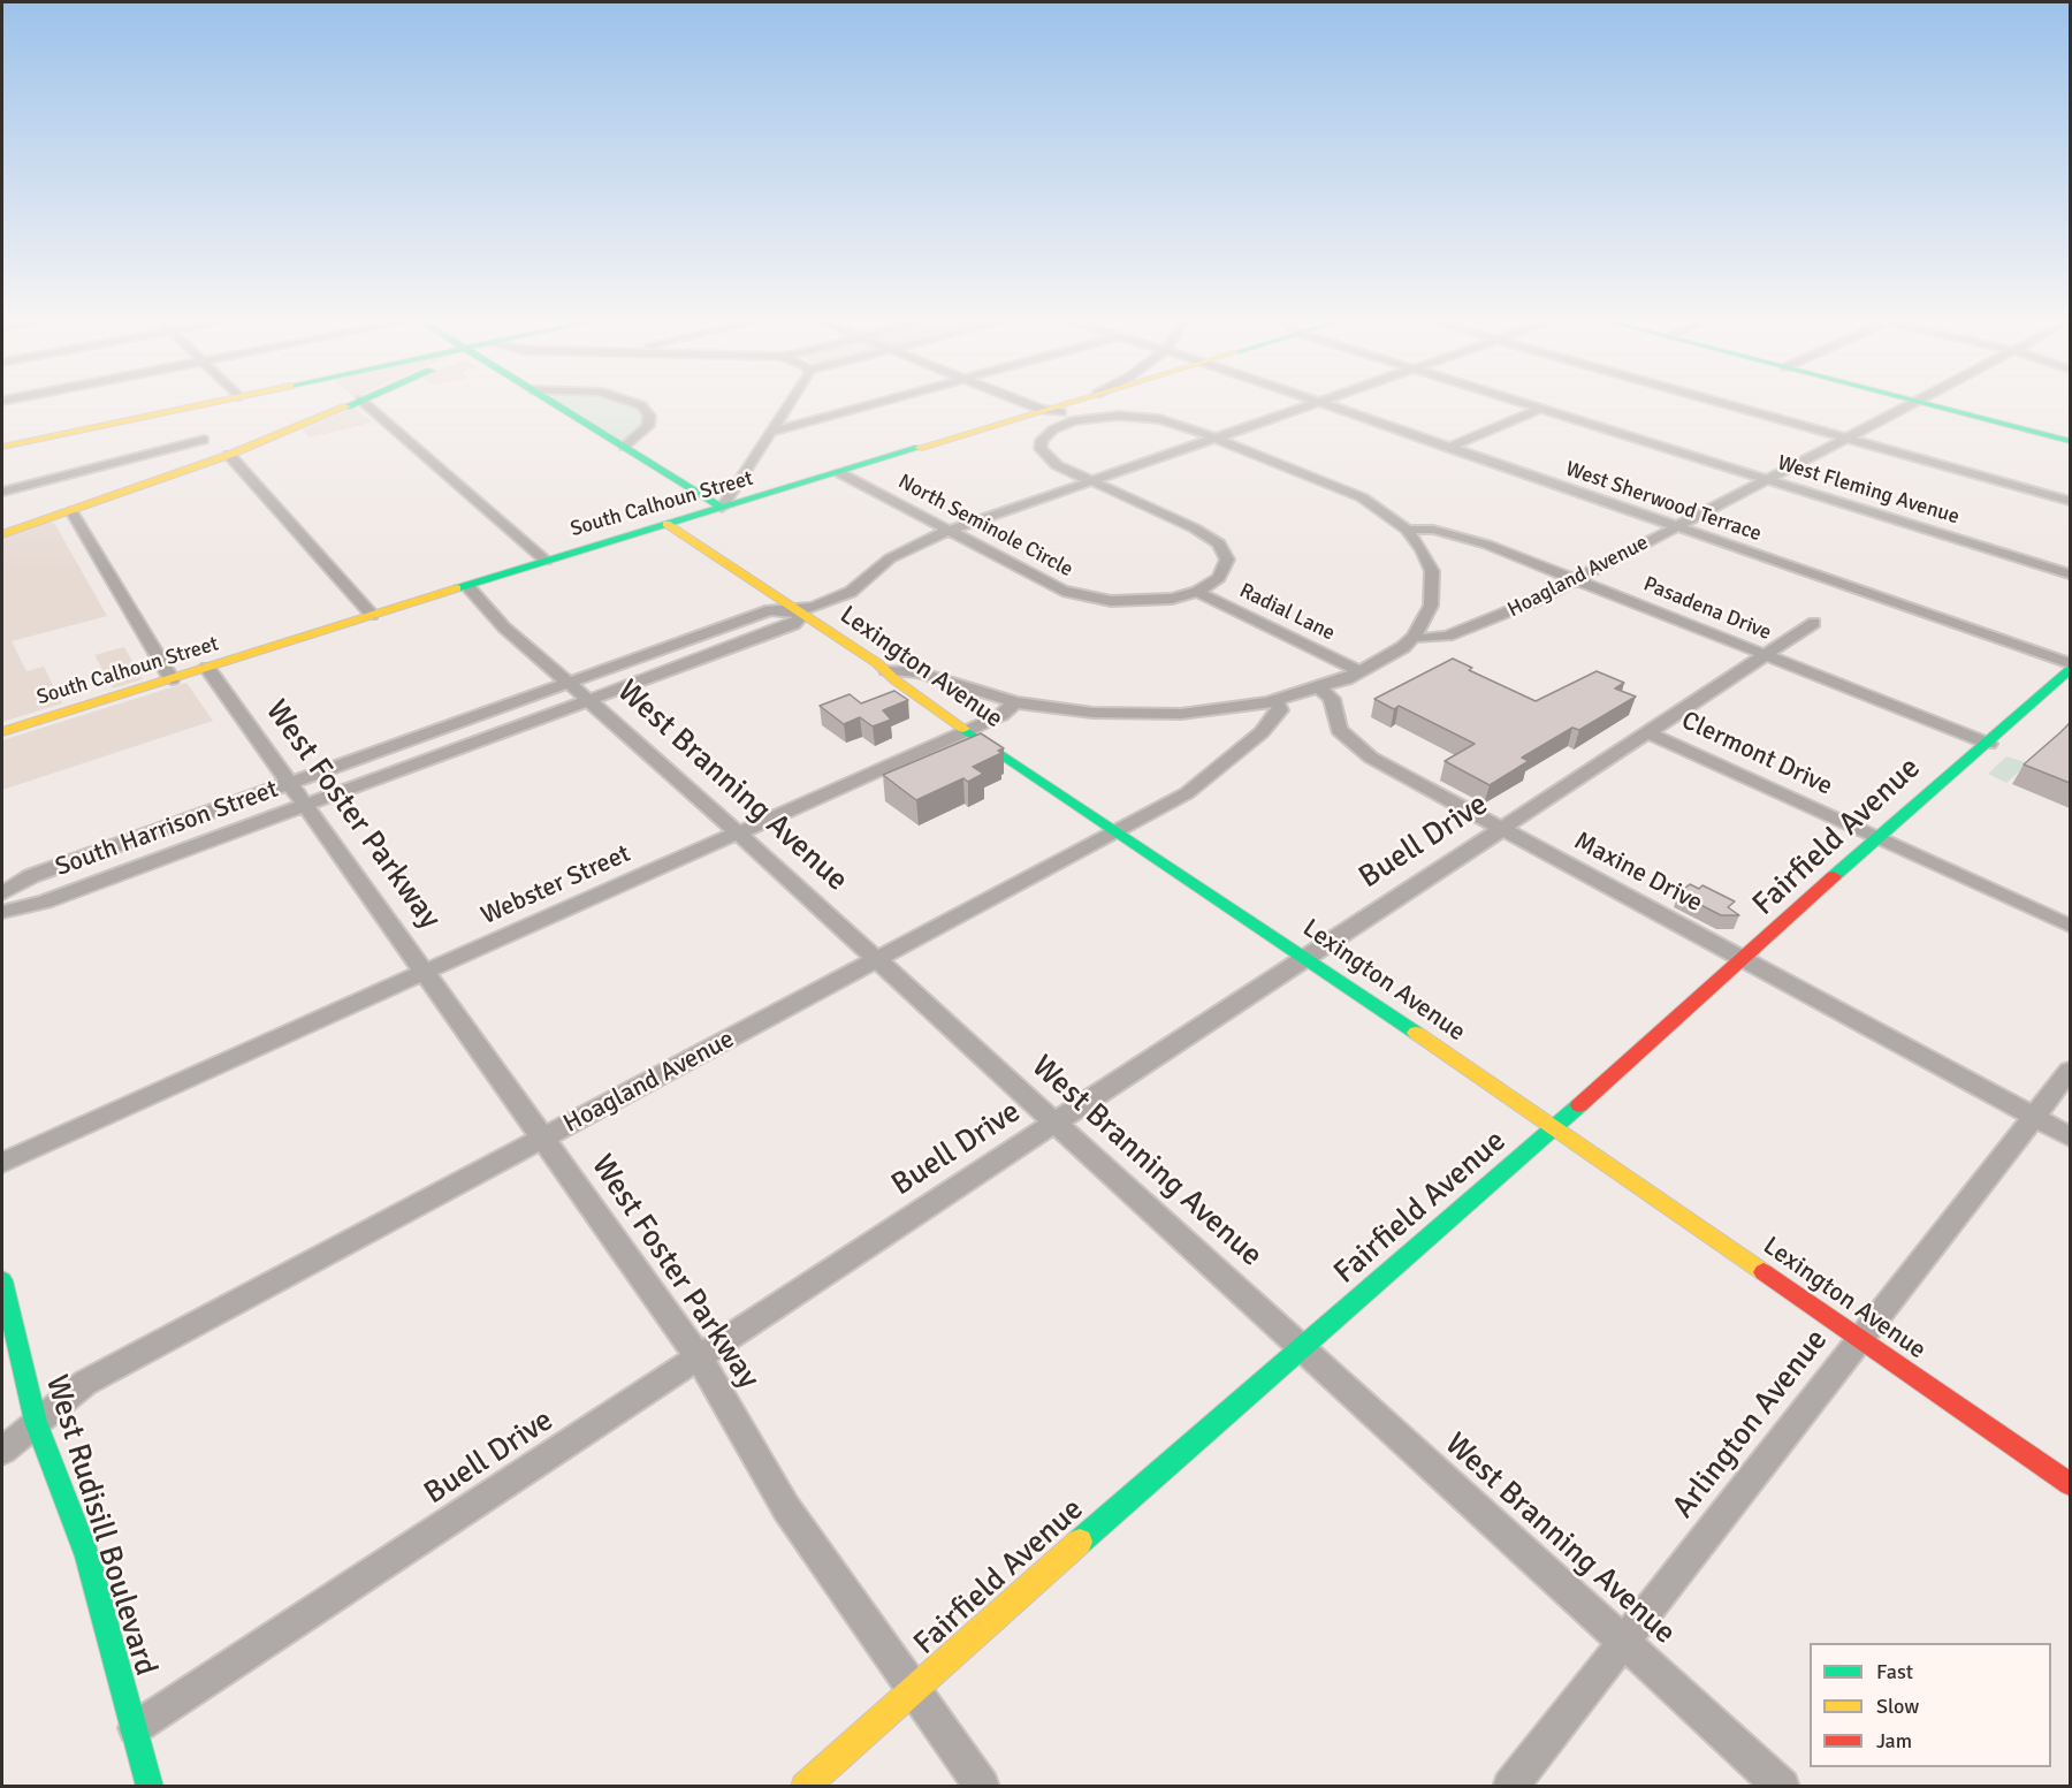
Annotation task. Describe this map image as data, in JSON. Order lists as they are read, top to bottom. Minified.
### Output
{"streets":{"main road":["South Calhoun Street","Lexington Avenue","Fairfield Avenue","West Rudisill Boulevard"],"street":["West Fleming Avenue","West Sherwood Terrace","North Seminole Circle","Hoagland Avenue","Pasadena Drive","Radial Lane","Clermont Drive","West Branning Avenue","West Foster Parkway","South Harrison Street","Buell Drive","Maxine Drive","Webster Street","Arlington Avenue"]},"crossings":[["West Fleming Avenue","Hoagland Avenue"],["West Sherwood Terrace","Hoagland Avenue"],["South Calhoun Street","North Seminole Circle"],["South Calhoun Street","Lexington Avenue"],["South Calhoun Street","West Branning Avenue"],["South Calhoun Street","West Foster Parkway"],["North Seminole Circle","Radial Lane"],["North Seminole Circle","South Harrison Street"],["Hoagland Avenue","Pasadena Drive"],["Hoagland Avenue","Lexington Avenue"],["Hoagland Avenue","West Branning Avenue"],["Hoagland Avenue","West Foster Parkway"],["Hoagland Avenue","West Rudisill Boulevard"],["Pasadena Drive","Fairfield Avenue"],["Pasadena Drive","Buell Drive"],["Lexington Avenue","South Harrison Street"],["Lexington Avenue","Fairfield Avenue"],["Lexington Avenue","Buell Drive"],["Lexington Avenue","Webster Street"],["Lexington Avenue","Arlington Avenue"],["Clermont Drive","Fairfield Avenue"],["Clermont Drive","Buell Drive"],["West Branning Avenue","South Harrison Street"],["West Branning Avenue","Fairfield Avenue"],["West Branning Avenue","Buell Drive"],["West Branning Avenue","Webster Street"],["West Branning Avenue","Arlington Avenue"],["West Foster Parkway","South Harrison Street"],["West Foster Parkway","Fairfield Avenue"],["West Foster Parkway","Buell Drive"],["West Foster Parkway","Webster Street"],["Fairfield Avenue","Maxine Drive"],["Buell Drive","Maxine Drive"],["Buell Drive","West Rudisill Boulevard"],["Maxine Drive","Arlington Avenue"]],"legend":["Fast","Slow","Jam"]}
